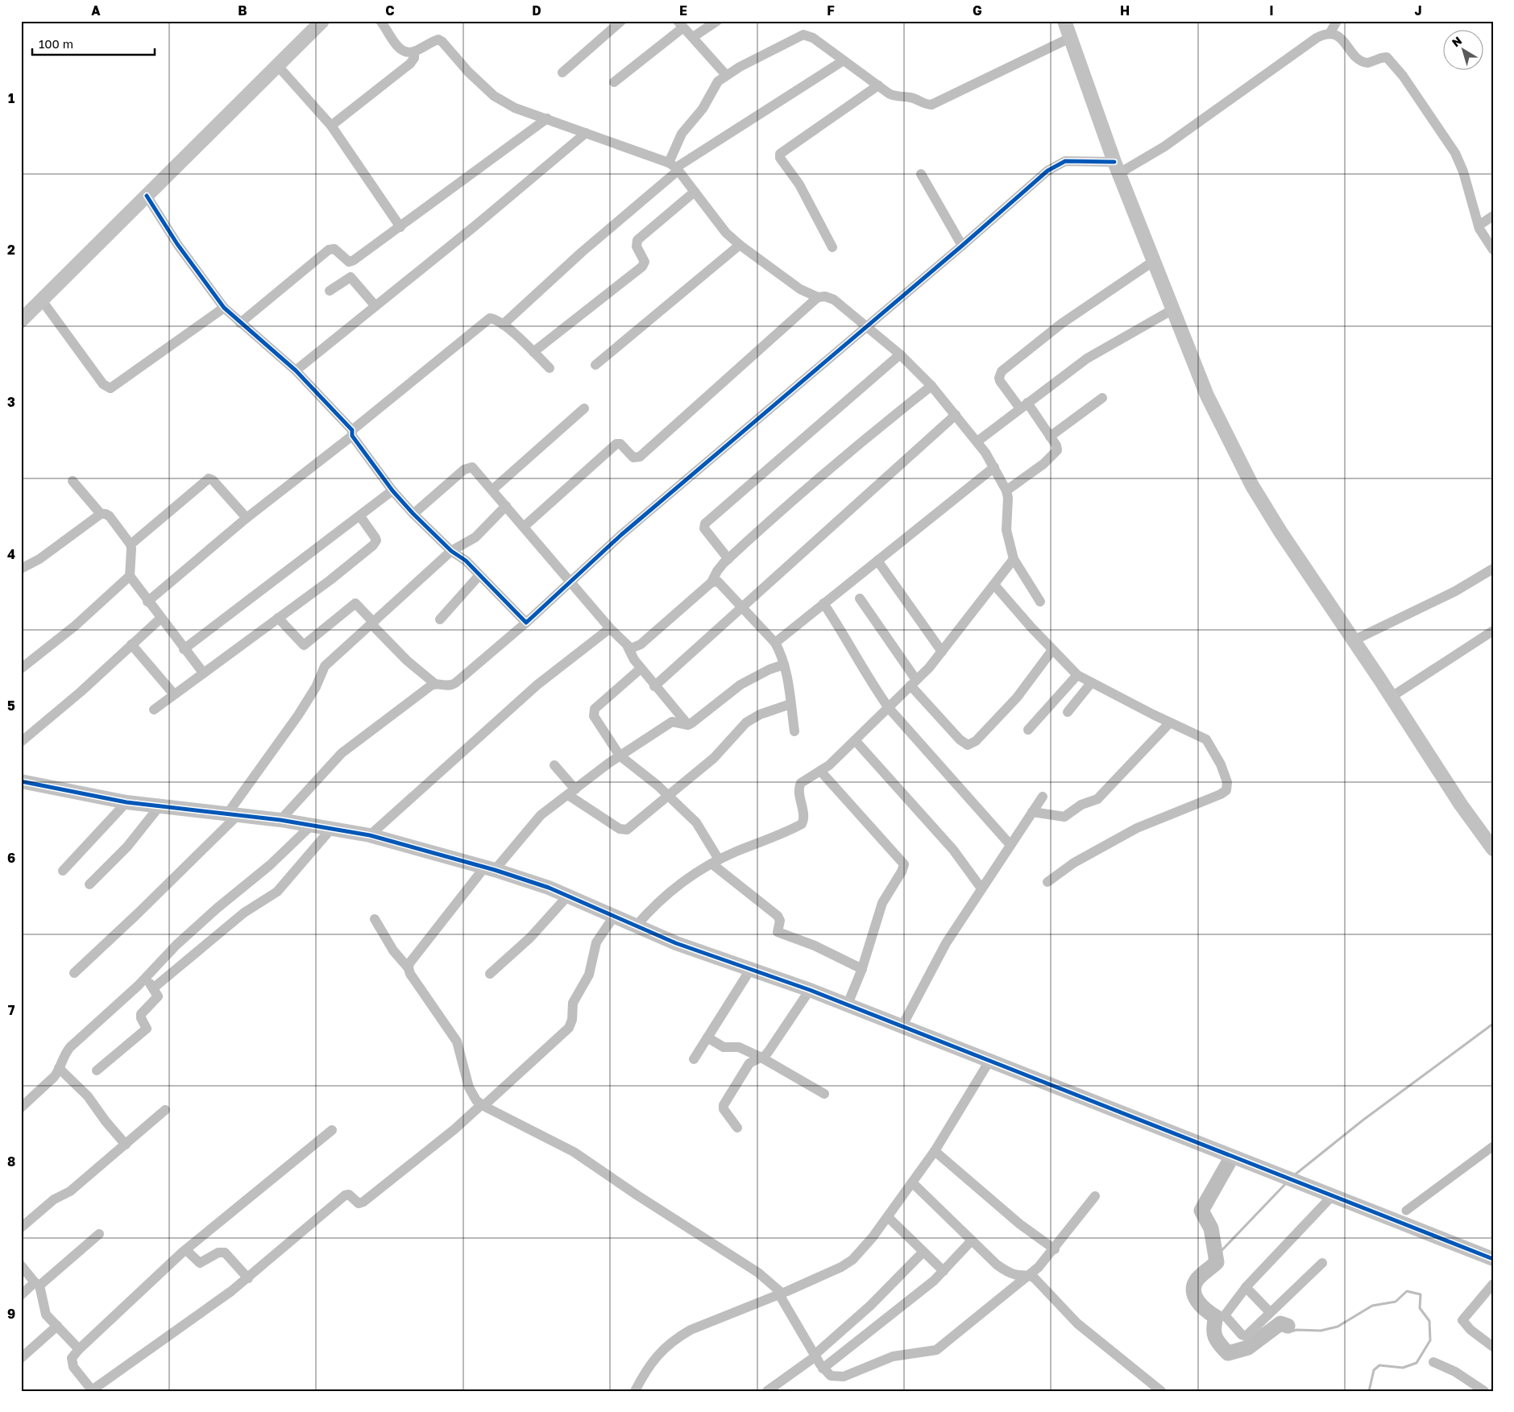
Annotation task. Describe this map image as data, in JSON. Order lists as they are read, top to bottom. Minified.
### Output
{"scale_bar":"100 m","north":"top left","grid":{"columns":["A","B","C","D","E","F","G","H","I","J"],"rows":["1","2","3","4","5","6","7","8","9"]}}
